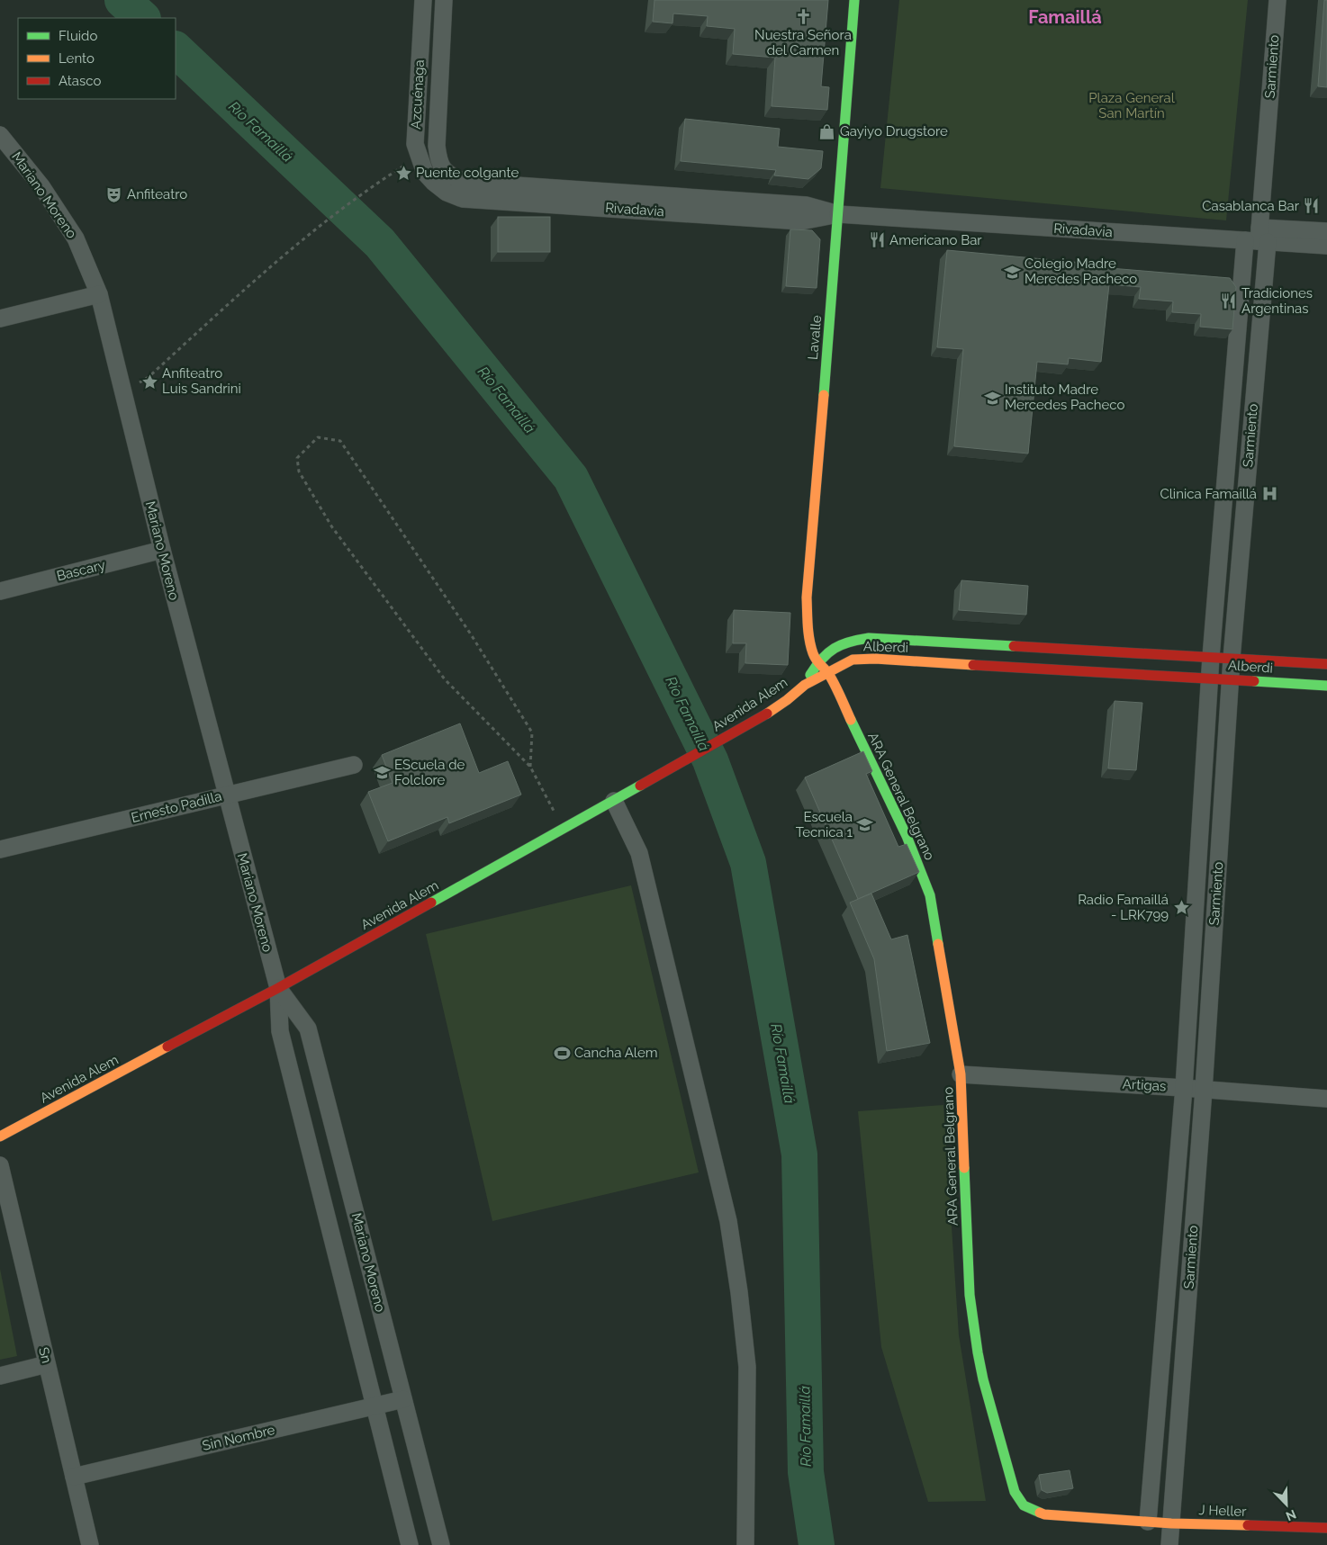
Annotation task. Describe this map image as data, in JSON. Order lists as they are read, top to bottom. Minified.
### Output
{"streets":{"street":["Sarmiento","Azcuénaga","Mariano Moreno","Rivadavia","Lavalle","Bascary","Alberdi","Avenida Alem","ARA General Belgrano","Ernesto Padilla","Artigas","Sn","Sin Nombre","J Heller"]},"crossings":[["Sarmiento","Rivadavia"],["Sarmiento","Alberdi"],["Sarmiento","ARA General Belgrano"],["Sarmiento","Artigas"],["Sarmiento","J Heller"],["Azcuénaga","Rivadavia"],["Mariano Moreno","Bascary"],["Mariano Moreno","Avenida Alem"],["Mariano Moreno","Ernesto Padilla"],["Mariano Moreno","Sin Nombre"],["Rivadavia","Lavalle"],["Lavalle","Alberdi"],["Alberdi","Avenida Alem"],["Alberdi","ARA General Belgrano"],["ARA General Belgrano","Artigas"],["ARA General Belgrano","J Heller"],["Sn","Sin Nombre"]],"districts":["Famaillá"],"water":["Río Famaillá"],"parks":["Plaza General San Martín"],"places":{"church":["Nuestra Señora del Carmen"],"shop":["Gayiyo Drugstore"],"place":["Puente colgante","Anfiteatro Luis Sandrini","Radio Famaillá - LRK799"],"theatre":["Anfiteatro"],"restaurant":["Casablanca Bar","Americano Bar","Tradiciones Argentinas"],"school or university":["Colegio Madre Meredes Pacheco","Instituto Madre Mercedes Pacheco","EScuela de Folclore","Escuela Tecnica 1"],"hospital":["Clinica Famaillá"],"sports":["Cancha Alem"]},"legend":["Fluido","Lento","Atasco"],"north":"bottom right"}
